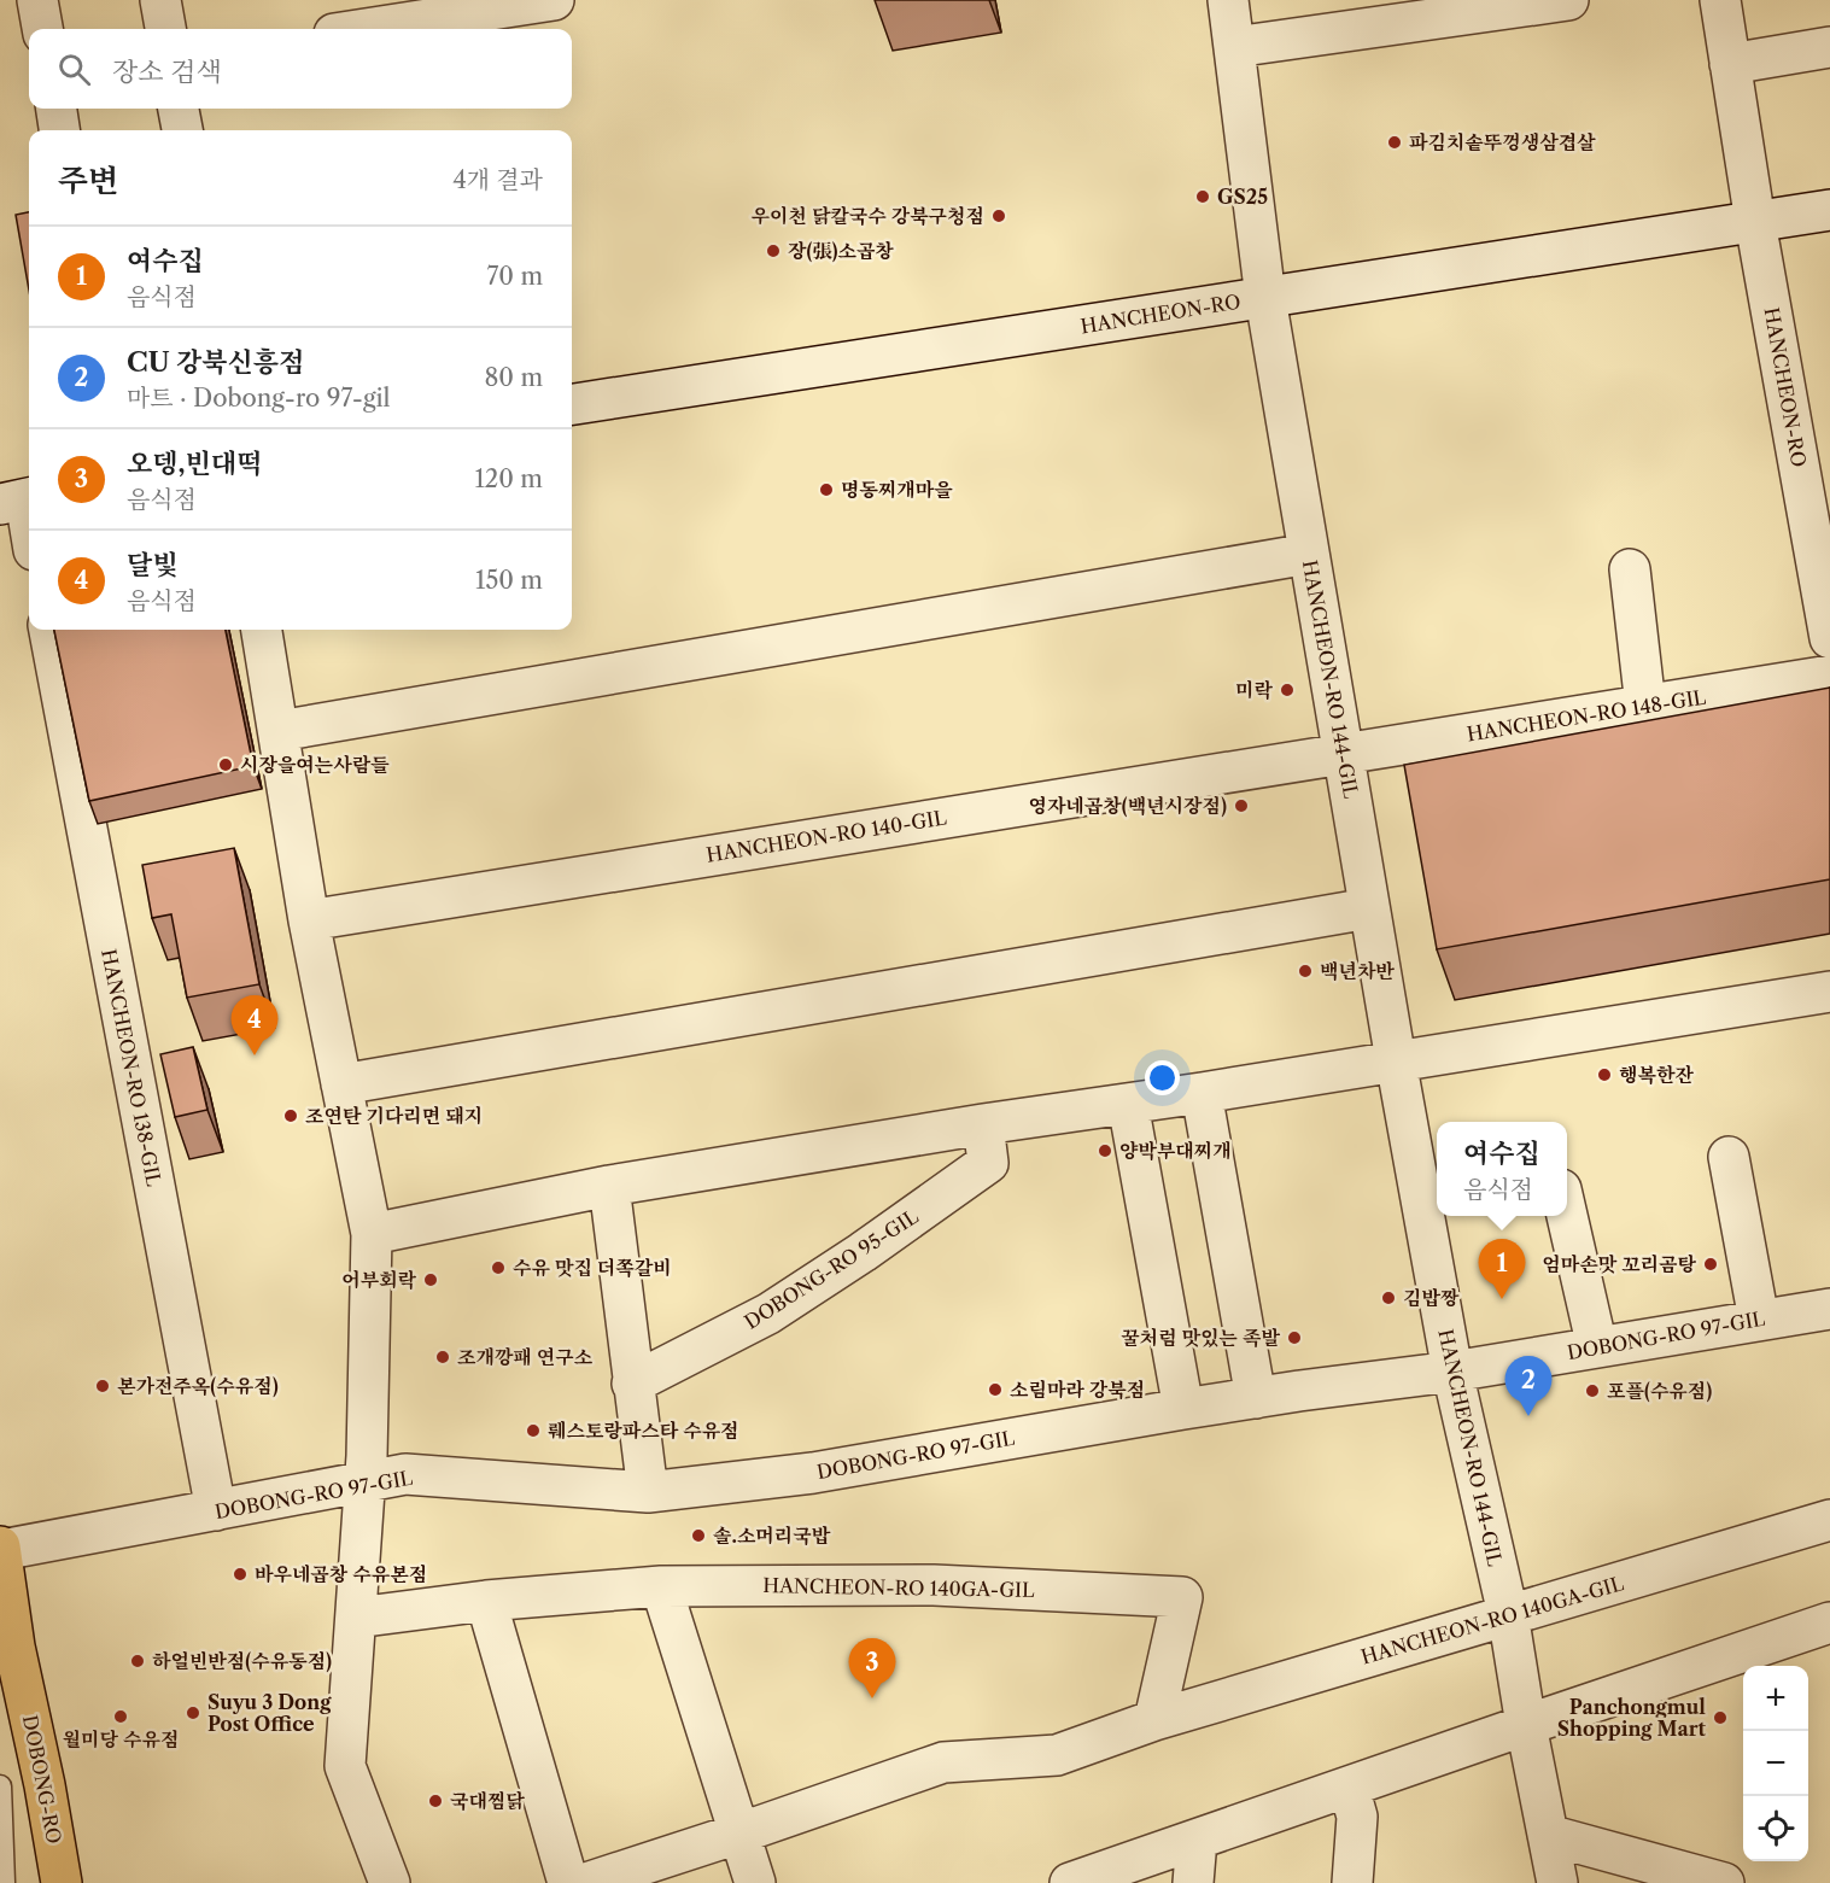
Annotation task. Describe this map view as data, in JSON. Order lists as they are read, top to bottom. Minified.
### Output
{"streets":{"main road":["DOBONG-RO"],"street":["HANCHEON-RO","HANCHEON-RO 144-GIL","HANCHEON-RO 148-GIL","HANCHEON-RO 140-GIL","HANCHEON-RO 138-GIL","DOBONG-RO 95-GIL","DOBONG-RO 97-GIL","HANCHEON-RO 140GA-GIL"]},"crossings":[["HANCHEON-RO","HANCHEON-RO 144-GIL"],["HANCHEON-RO 144-GIL","HANCHEON-RO 148-GIL"],["HANCHEON-RO 144-GIL","HANCHEON-RO 140-GIL"],["HANCHEON-RO 144-GIL","DOBONG-RO 97-GIL"],["HANCHEON-RO 144-GIL","HANCHEON-RO 140GA-GIL"],["HANCHEON-RO 148-GIL","HANCHEON-RO 140-GIL"],["HANCHEON-RO 138-GIL","DOBONG-RO 97-GIL"],["DOBONG-RO 97-GIL","DOBONG-RO"]],"places":["파김치솥뚜껑생삼겹살","GS25","우이천 닭칼국수 강북구청점","장(張)소곱창","명동찌개마을","미락","시장을여는사람들","영자네곱창(백년시장점)","백년차반","행복한잔","조연탄 기다리면 돼지","양박부대찌개","엄마손맛 꼬리곰탕","수유 맛집 더쪽갈비","어부회락","김밥짱","꿀처럼 맛있는 족발","조개깡패 연구소","본가전주옥(수유점)","소림마라 강북점","포플(수유점)","뤠스토랑파스타 수유점","솔.소머리국밥","바우네곱창 수유본점","하얼빈반점(수유동점)","Suyu 3 Dong Post Office","월미당 수유점","Panchongmul Shopping Mart","국대찜닭"],"page":{"search":"장소 검색","heading":["주변","4개 결과"],"list":[{"mark":"1","name":"여수집","note":"음식점","value":"70 m"},{"mark":"2","name":"CU 강북신흥점","note":"마트 · Dobong-ro 97-gil","value":"80 m"},{"mark":"3","name":"오뎅,빈대떡","note":"음식점","value":"120 m"},{"mark":"4","name":"달빛","note":"음식점","value":"150 m"}],"pins":["4","1","2","3"],"popup":["여수집","음식점"],"map_buttons":["+","−"]}}
